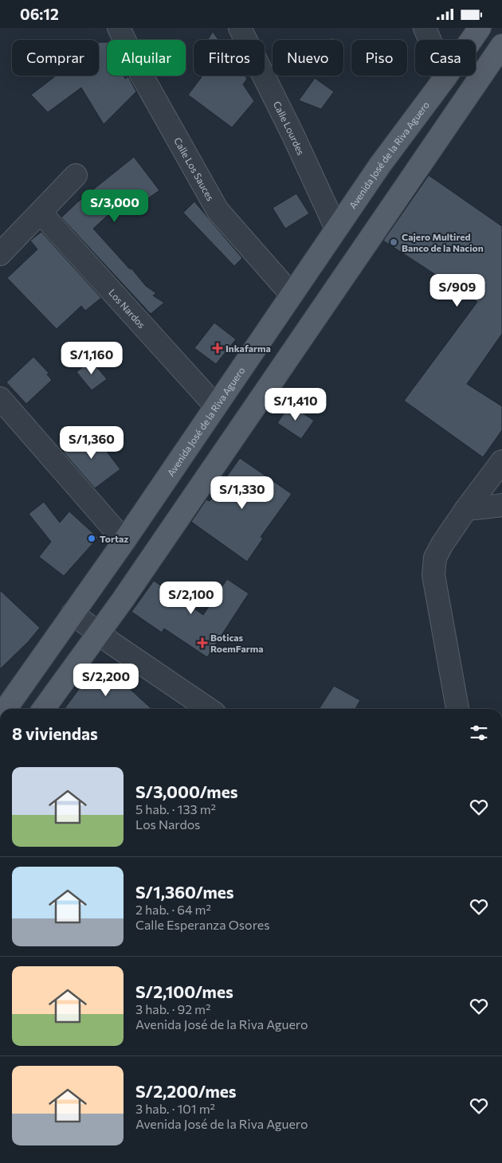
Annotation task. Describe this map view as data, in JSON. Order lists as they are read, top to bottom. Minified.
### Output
{"streets":{"main road":["Avenida José de la Riva Aguero"],"street":["Calle Lourdes","Calle Los Sauces","Los Nardos"]},"crossings":[["Calle Lourdes","Avenida José de la Riva Aguero"],["Avenida José de la Riva Aguero","Calle Los Sauces"],["Avenida José de la Riva Aguero","Los Nardos"]],"places":{"other":["Cajero Multired Banco de la Nacion","Tortaz"],"health":["Inkafarma","Boticas RoemFarma"]},"page":{"status":"06:12","chip":["Comprar","Alquilar","Filtros","Nuevo","Piso","Casa"],"price":["S/3,000","S/909","S/1,160","S/1,410","S/1,360","S/1,330","S/2,100","S/2,200"],"heading":"8 viviendas","list":[{"name":"S/3,000/mes","note":"5 hab. · 133 m² · Los Nardos"},{"name":"S/1,360/mes","note":"2 hab. · 64 m² · Calle Esperanza Osores"},{"name":"S/2,100/mes","note":"3 hab. · 92 m² · Avenida José de la Riva Aguero"},{"name":"S/2,200/mes","note":"3 hab. · 101 m² · Avenida José de la Riva Aguero"}]}}
